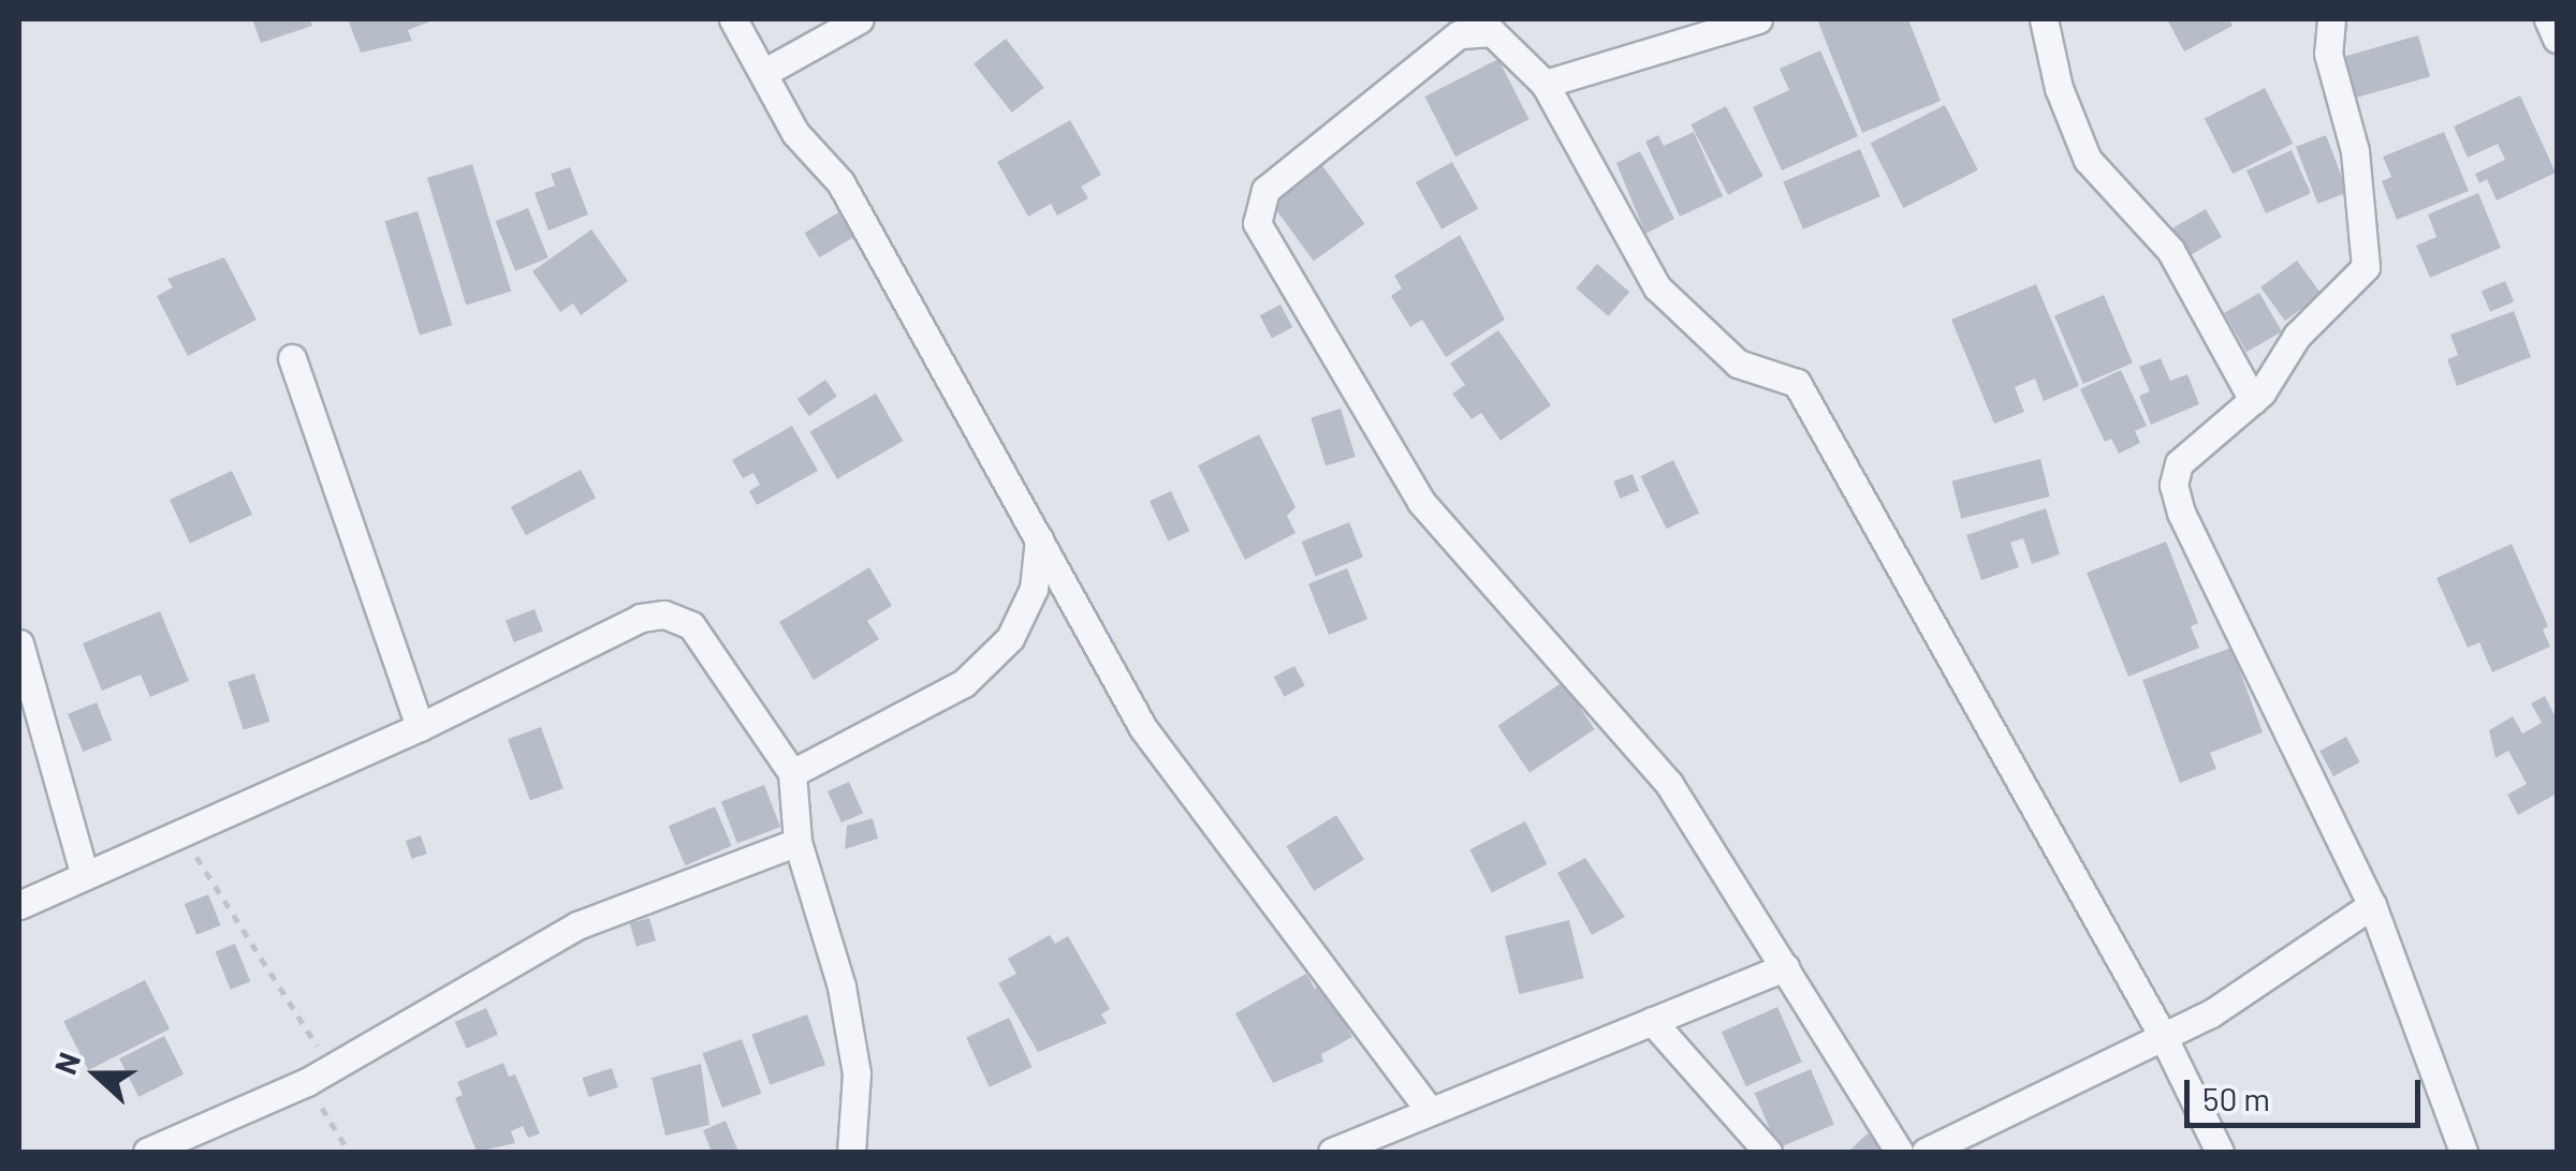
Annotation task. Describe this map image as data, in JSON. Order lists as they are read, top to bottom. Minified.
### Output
{"scale_bar":"50 m","north":"left"}
